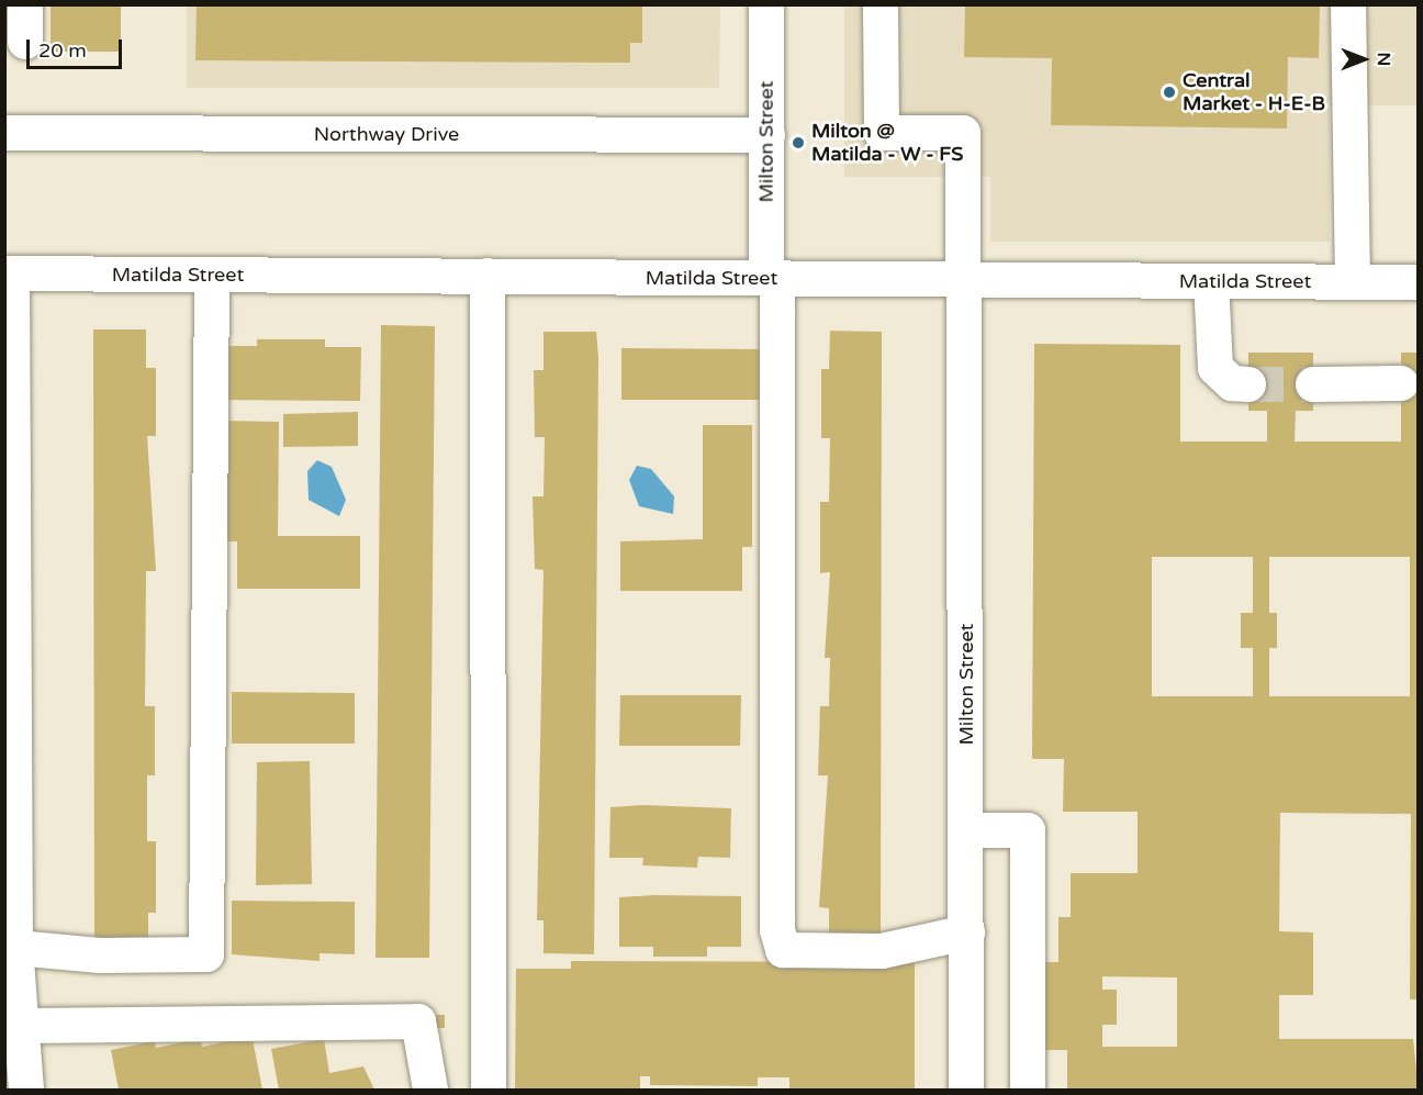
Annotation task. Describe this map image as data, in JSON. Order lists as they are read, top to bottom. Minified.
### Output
{"streets":{"street":["Northway Drive","Milton Street","Matilda Street"]},"crossings":[["Northway Drive","Milton Street"],["Milton Street","Matilda Street"]],"places":["Central Market - H-E-B","Milton @ Matilda - W - FS"],"scale_bar":"20 m","north":"right"}
